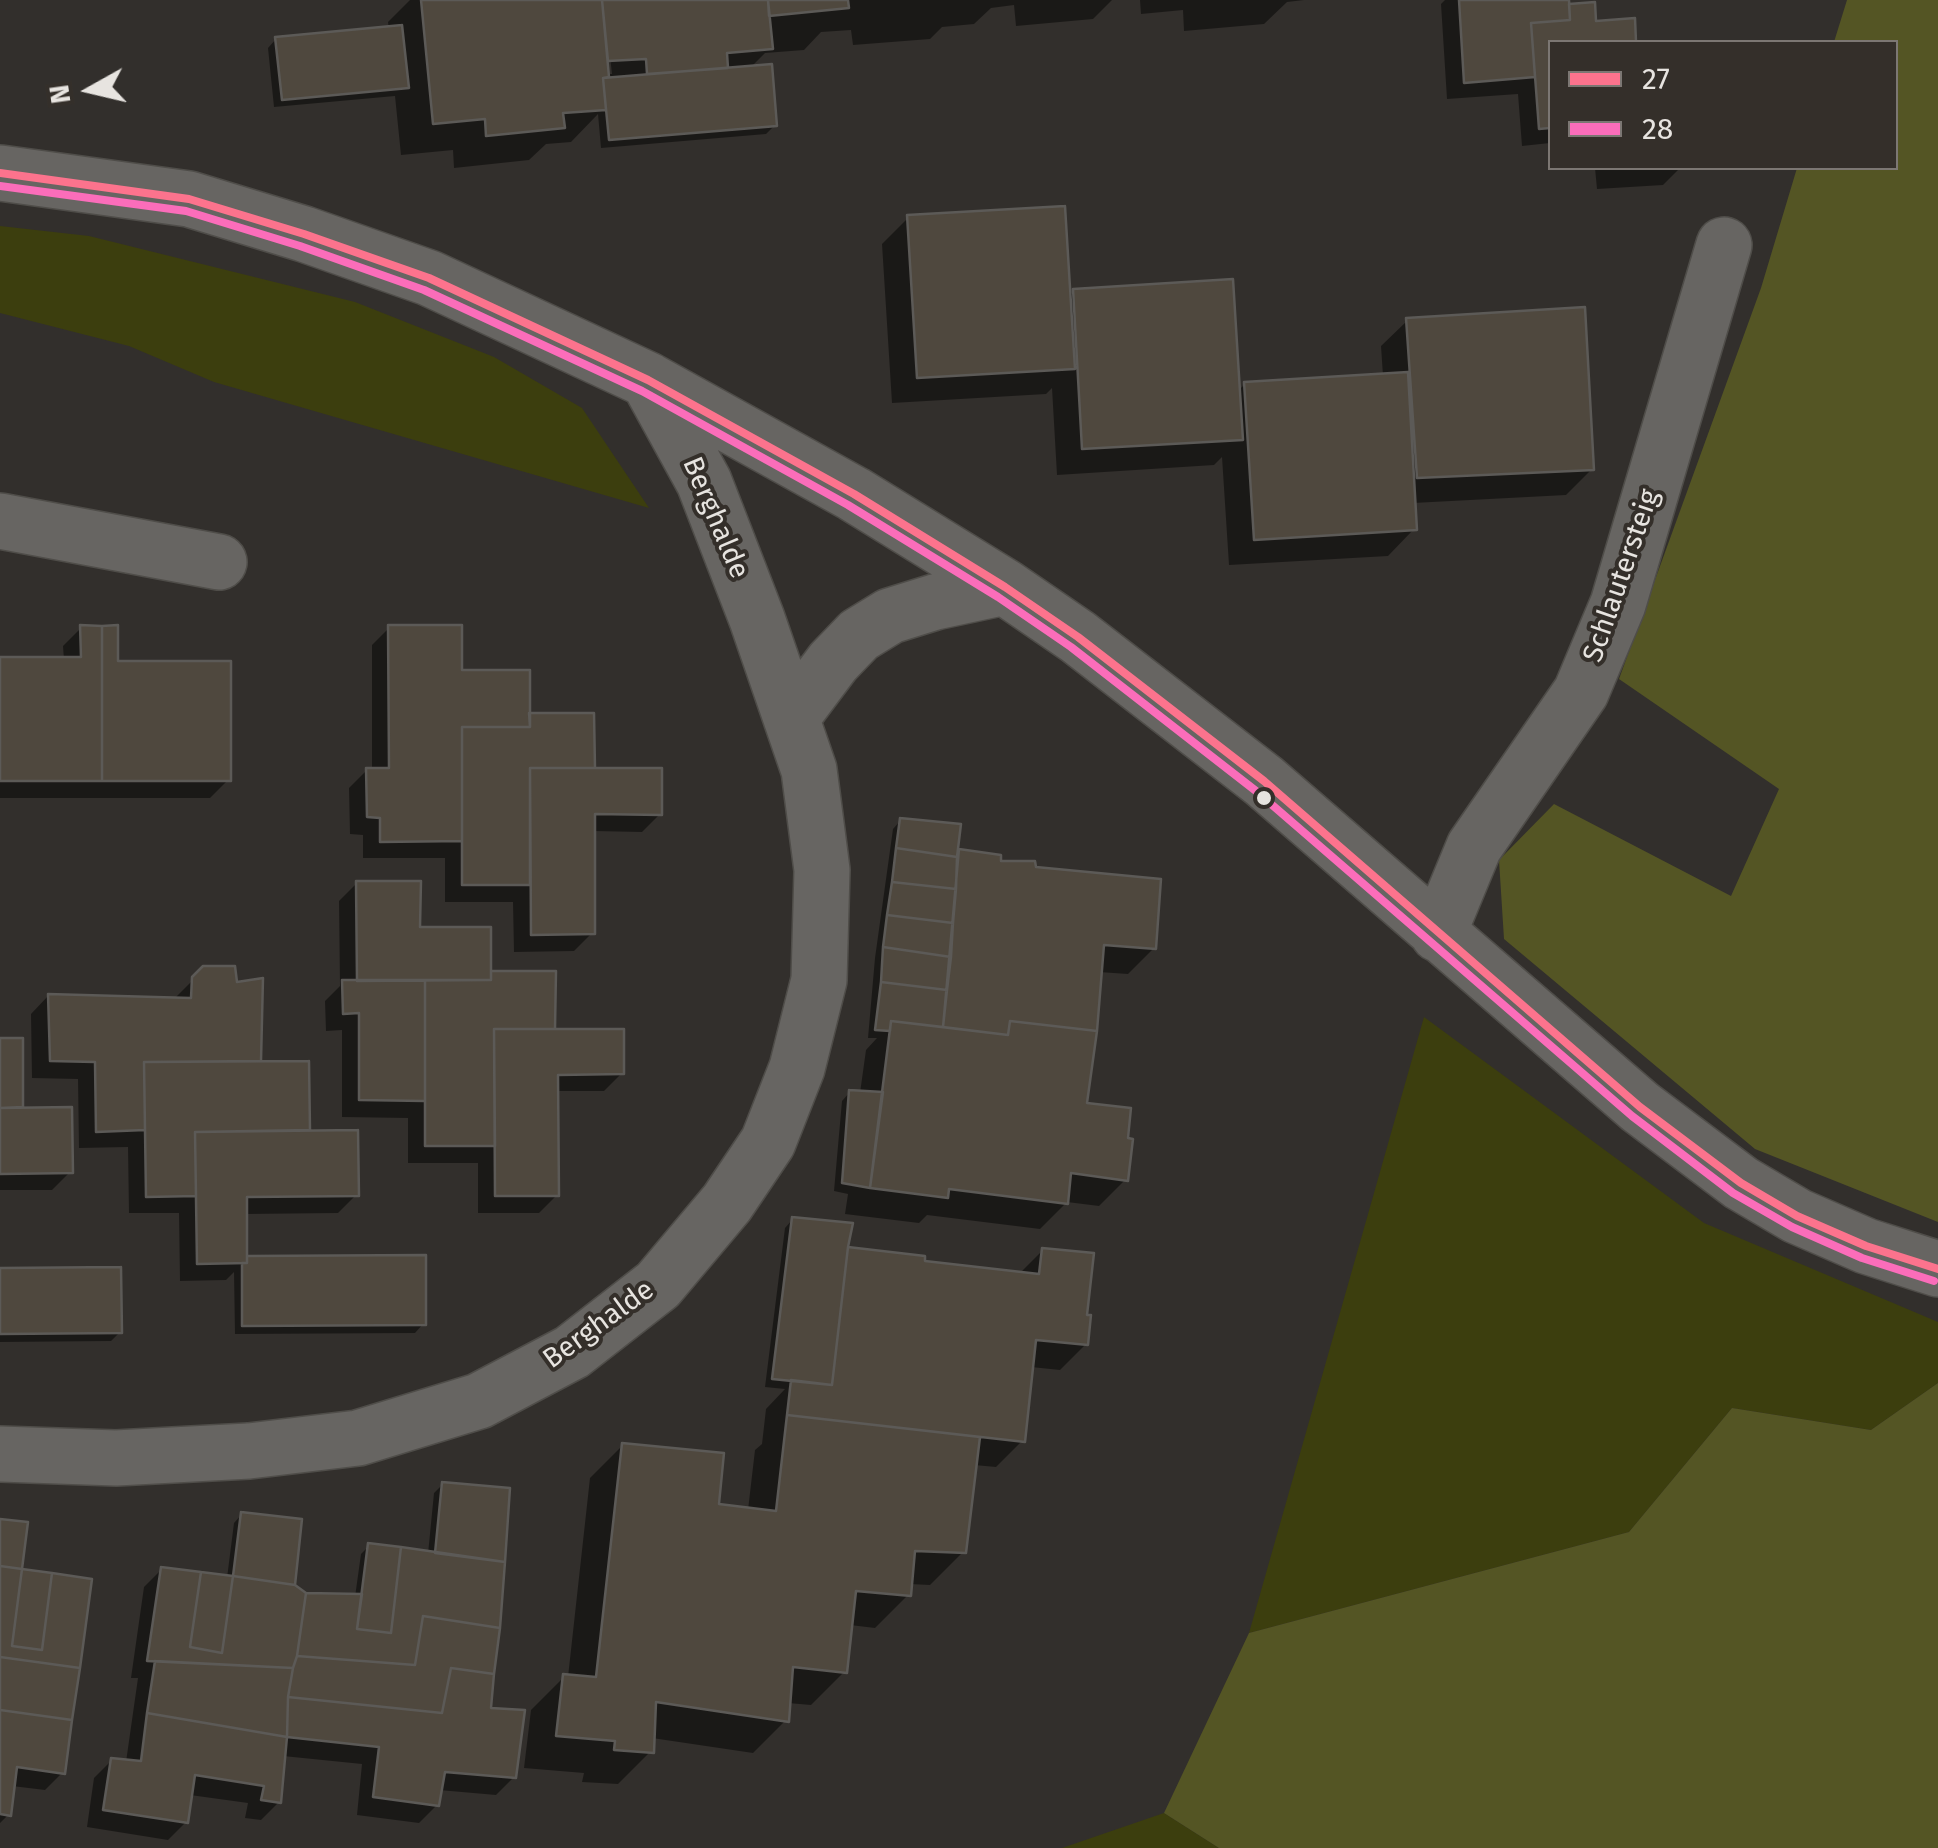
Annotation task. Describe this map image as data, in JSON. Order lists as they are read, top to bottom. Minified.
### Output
{"streets":{"street":["Berghalde","Schlautersteig"]},"lines":["transit line 27","transit line 28"],"legend":["27","28"],"north":"left"}
